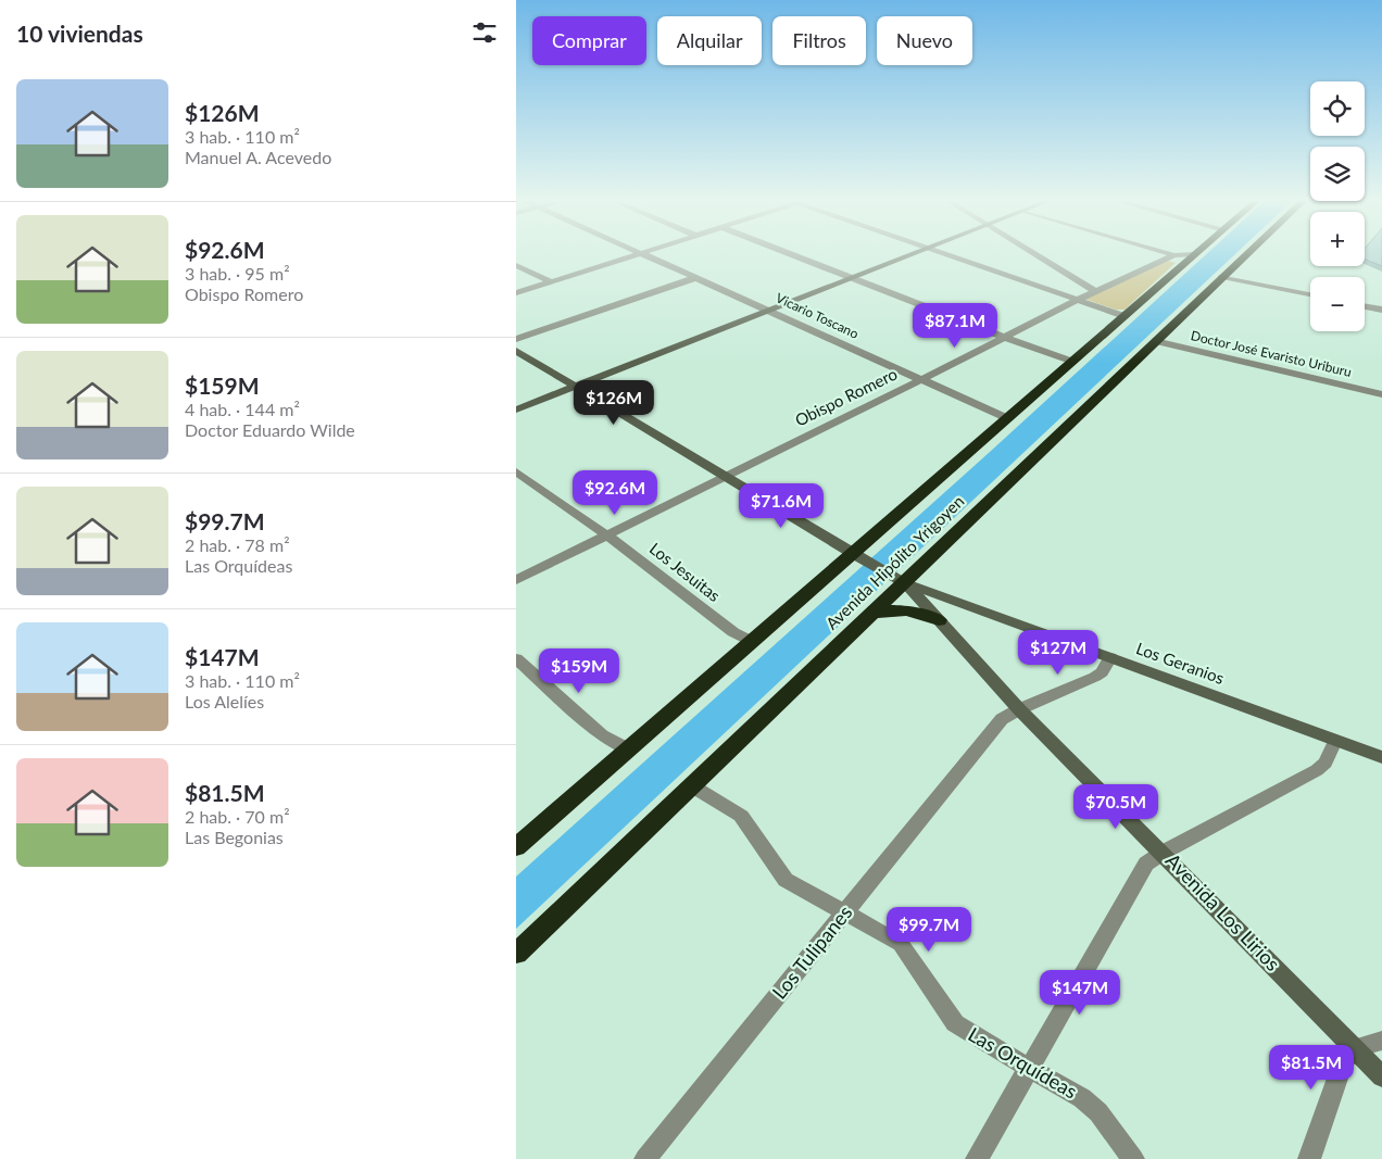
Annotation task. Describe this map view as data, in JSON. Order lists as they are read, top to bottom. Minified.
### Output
{"streets":{"highway":["Avenida Hipólito Yrigoyen"],"street":["Vicario Toscano","Doctor José Evaristo Uriburu","Obispo Romero","Los Jesuitas","Los Geranios","Avenida Los Lirios","Los Tulipanes","Las Orquídeas"]},"crossings":[["Vicario Toscano","Obispo Romero"],["Vicario Toscano","Avenida Hipólito Yrigoyen"],["Doctor José Evaristo Uriburu","Avenida Hipólito Yrigoyen"],["Obispo Romero","Los Jesuitas"],["Avenida Hipólito Yrigoyen","Los Jesuitas"],["Avenida Hipólito Yrigoyen","Los Geranios"],["Avenida Hipólito Yrigoyen","Avenida Los Lirios"],["Avenida Hipólito Yrigoyen","Las Orquídeas"],["Los Geranios","Avenida Los Lirios"],["Los Geranios","Los Tulipanes"],["Avenida Los Lirios","Los Tulipanes"],["Los Tulipanes","Las Orquídeas"]],"page":{"heading":"10 viviendas","chip":["Comprar","Alquilar","Filtros","Nuevo"],"list":[{"name":"$126M","note":"3 hab. · 110 m² · Manuel A. Acevedo"},{"name":"$92.6M","note":"3 hab. · 95 m² · Obispo Romero"},{"name":"$159M","note":"4 hab. · 144 m² · Doctor Eduardo Wilde"},{"name":"$99.7M","note":"2 hab. · 78 m² · Las Orquídeas"},{"name":"$147M","note":"3 hab. · 110 m² · Los Alelíes"},{"name":"$81.5M","note":"2 hab. · 70 m² · Las Begonias"}],"map_buttons":["+","−"],"price":["$87.1M","$126M","$92.6M","$71.6M","$127M","$159M","$70.5M","$99.7M","$147M","$81.5M"]}}
